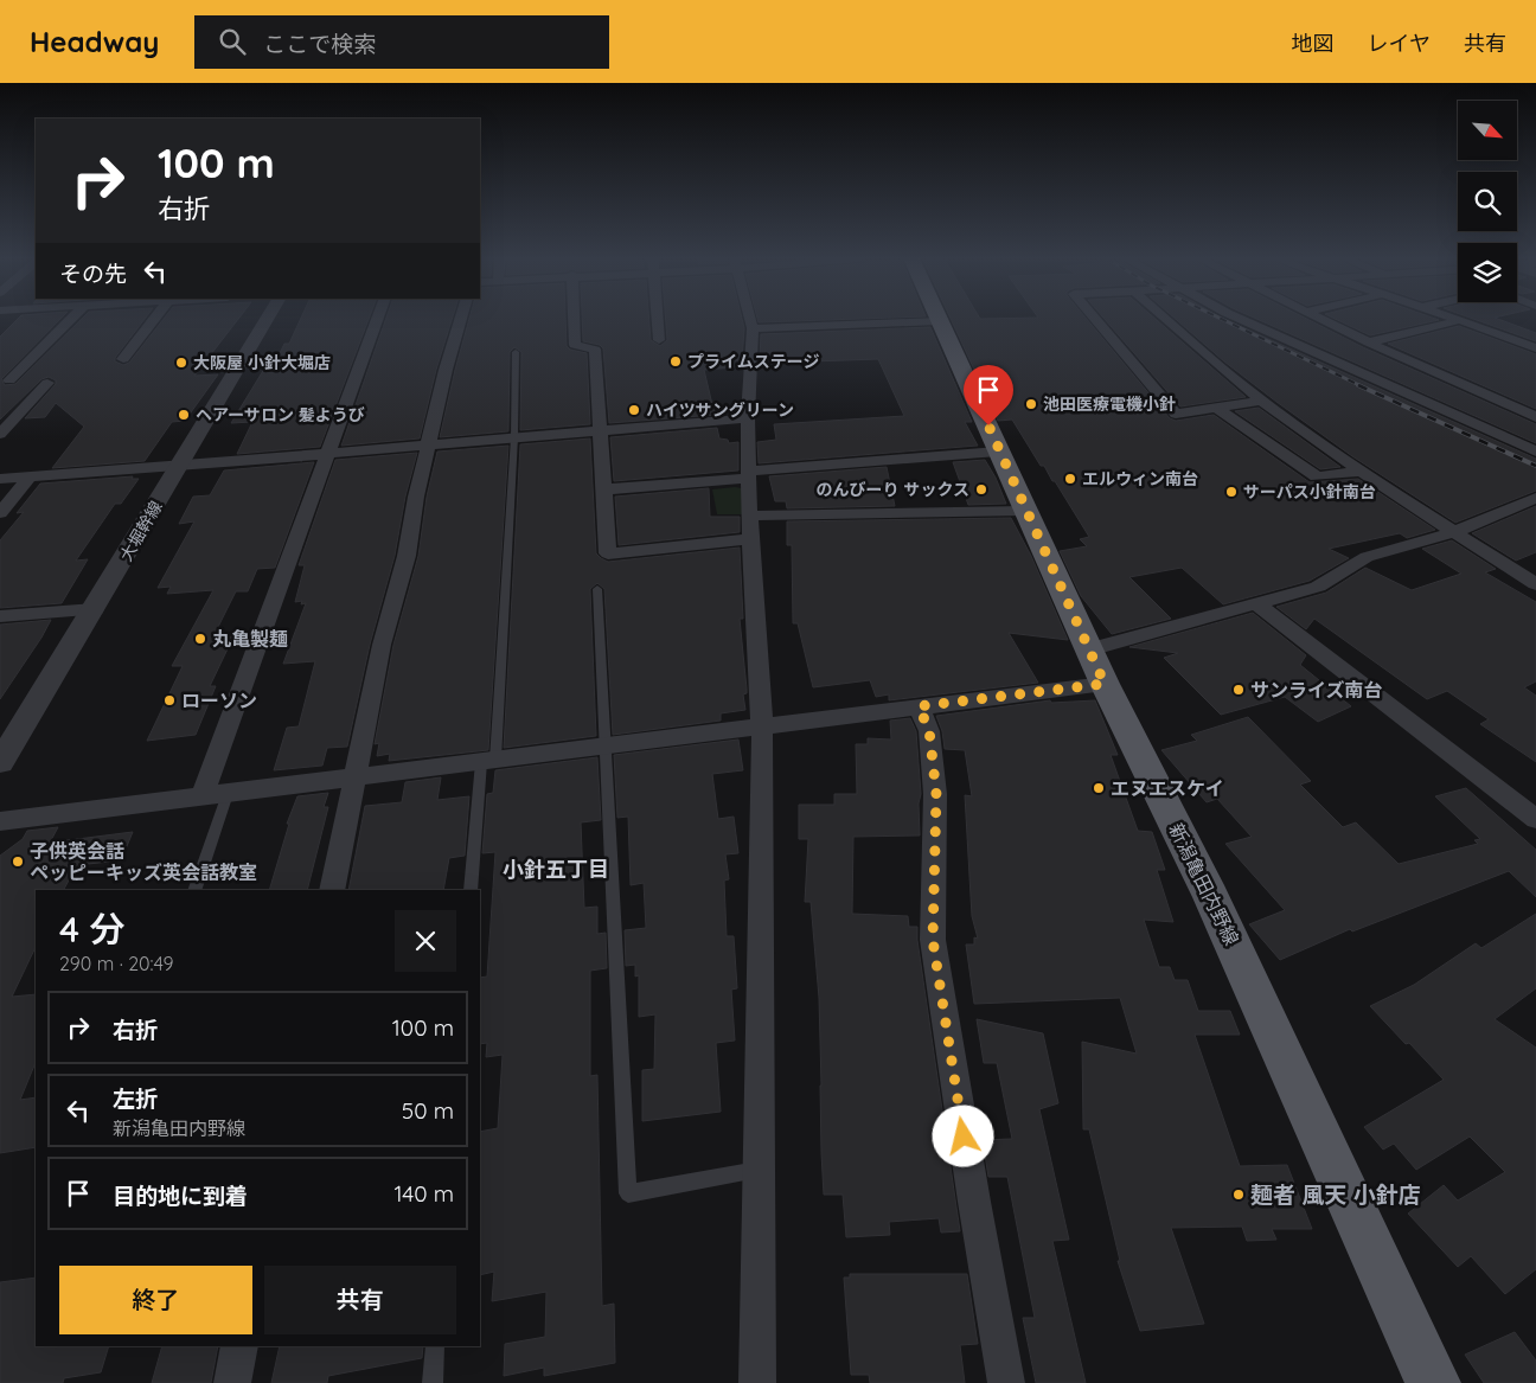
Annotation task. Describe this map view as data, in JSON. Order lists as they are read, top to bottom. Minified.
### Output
{"streets":{"main road":["新潟亀田内野線"],"street":["大堀幹線"]},"districts":["小針五丁目"],"places":["プライムステージ","大阪屋 小針大堀店","池田医療電機小針","ハイツサングリーン","ヘアーサロン 髪ようび","エルウィン南台","のんびーり サックス","サーパス小針南台","丸亀製麺","サンライズ南台","ローソン","エヌエスケイ","子供英会話 ペッピーキッズ英会話教室","麺者 風天 小針店"],"north":"bottom right","page":{"header":"Headway","search":"ここで検索","nav":["地図","レイヤ","共有"],"turn":["100 m","右折"],"then":"その先","heading":["4 分","290 m · 20:49"],"list":[{"name":"右折","value":"100 m"},{"name":"左折","note":"新潟亀田内野線","value":"50 m"},{"name":"目的地に到着","value":"140 m"}],"buttons":["終了","共有"]}}
